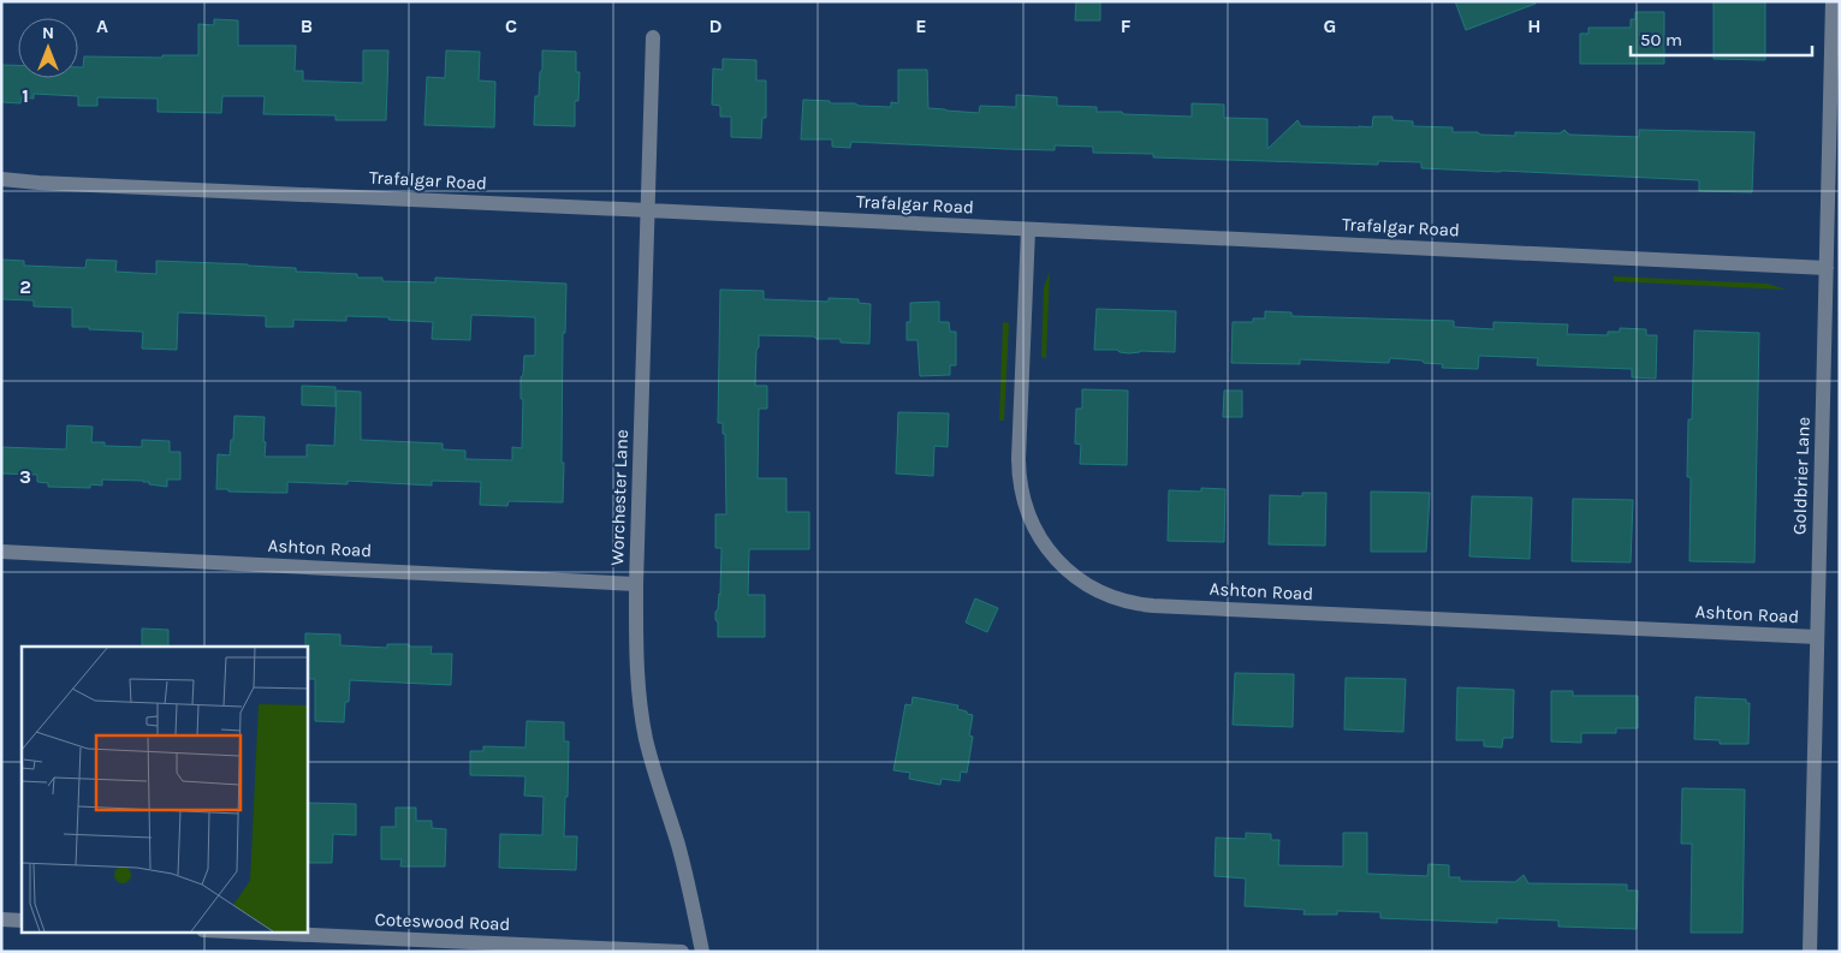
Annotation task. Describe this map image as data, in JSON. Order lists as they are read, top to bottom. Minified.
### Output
{"streets":{"street":["Trafalgar Road","Goldbrier Lane","Worchester Lane","Ashton Road","Coteswood Road"]},"crossings":[["Trafalgar Road","Goldbrier Lane"],["Trafalgar Road","Worchester Lane"],["Trafalgar Road","Ashton Road"],["Goldbrier Lane","Ashton Road"],["Worchester Lane","Ashton Road"]],"scale_bar":"50 m","north":"top","grid":{"columns":["A","B","C","D","E","F","G","H"],"rows":["1","2","3"]}}
